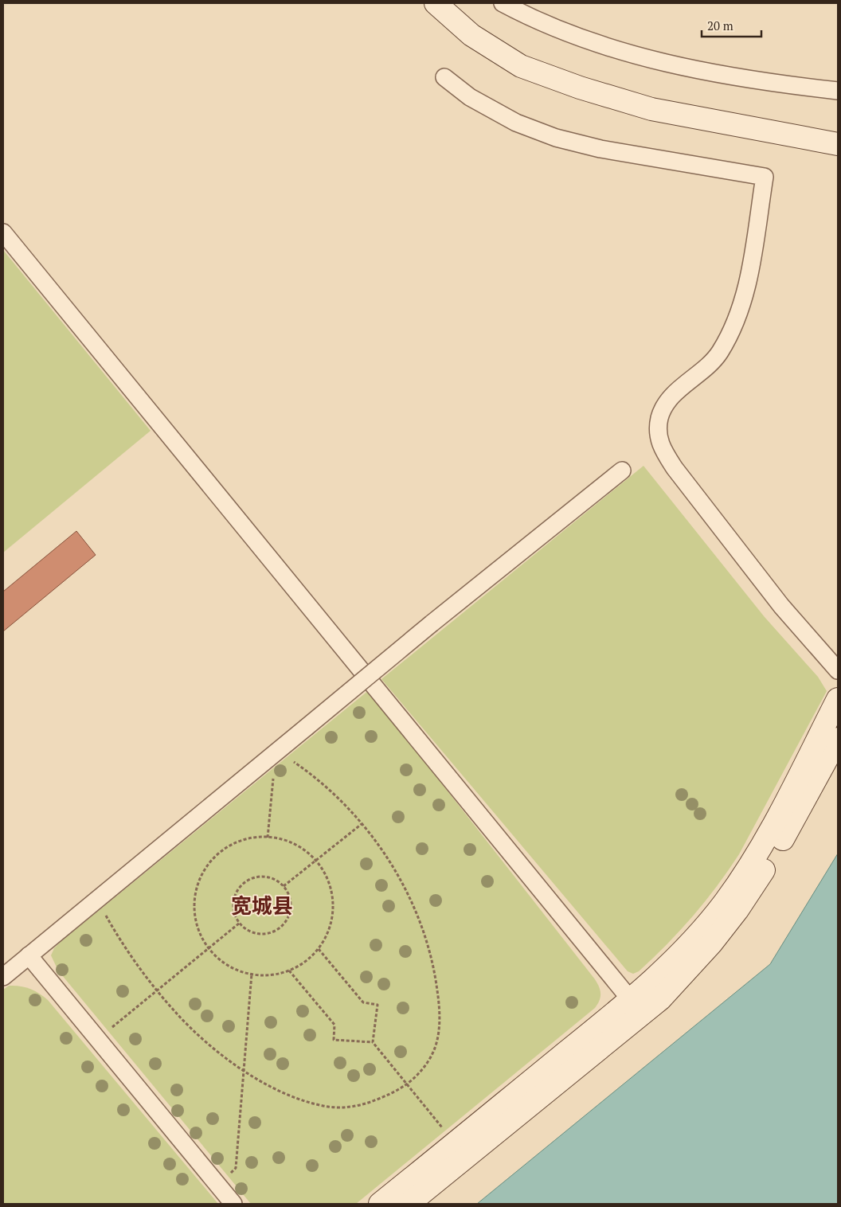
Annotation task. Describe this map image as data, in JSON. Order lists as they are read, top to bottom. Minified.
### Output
{"districts":["宽城县"],"scale_bar":"20 m"}
